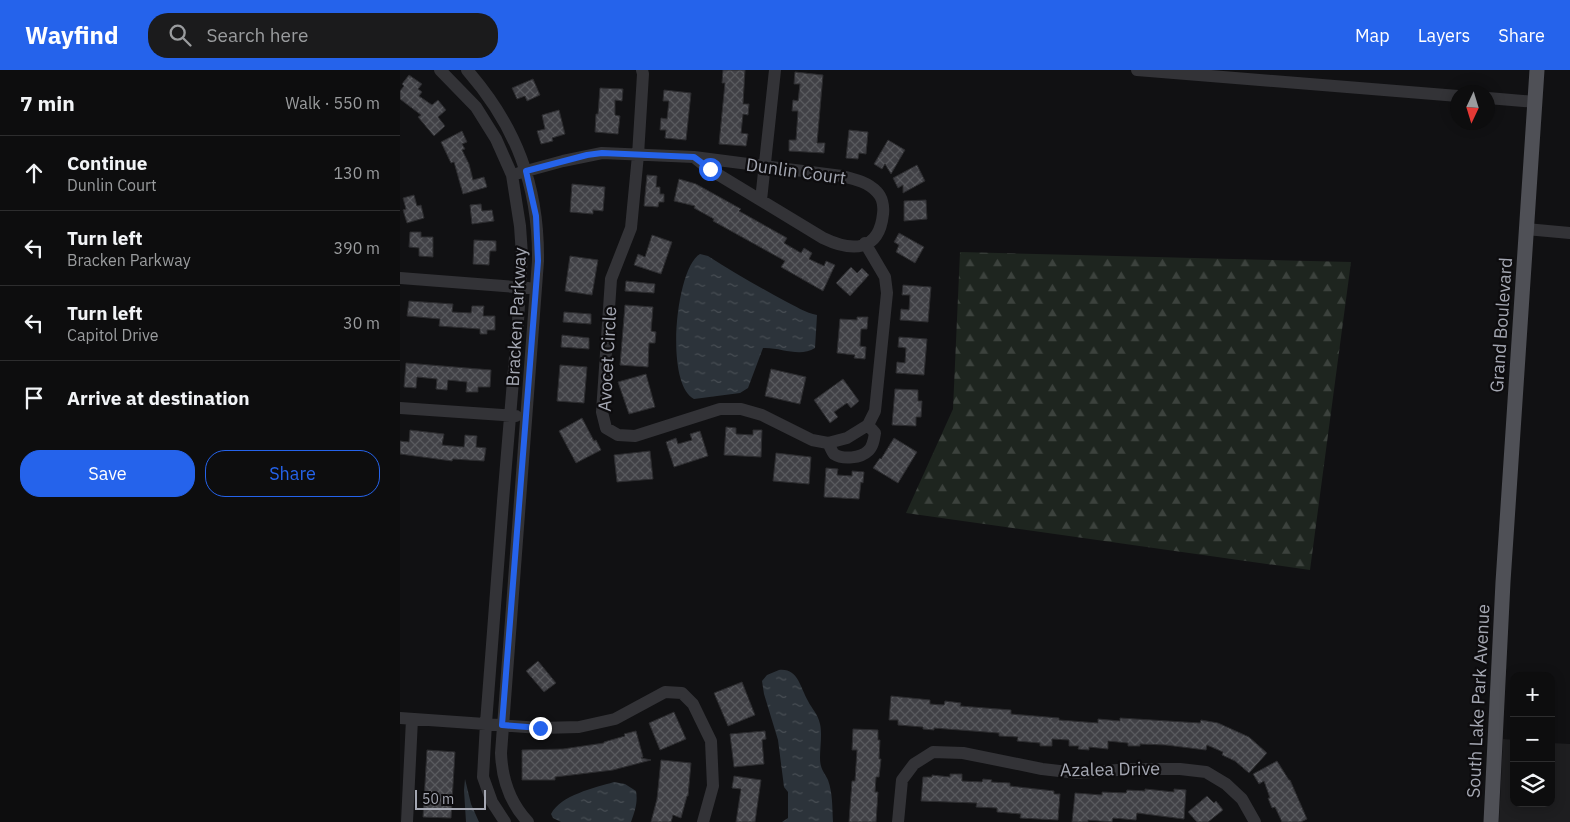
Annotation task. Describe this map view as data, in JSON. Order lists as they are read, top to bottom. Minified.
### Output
{"streets":{"main road":["Grand Boulevard","South Lake Park Avenue"],"street":["Dunlin Court","Bracken Parkway","Avocet Circle","Azalea Drive"]},"crossings":[["Dunlin Court","Bracken Parkway"],["Dunlin Court","Avocet Circle"],["Grand Boulevard","South Lake Park Avenue"]],"scale_bar":"50 m","north":"bottom","page":{"header":"Wayfind","search":"Search here","nav":["Map","Layers","Share"],"heading":["7 min","Walk · 550 m"],"list":[["Continue","Dunlin Court","130 m"],["Turn left","Bracken Parkway","390 m"],["Turn left","Capitol Drive","30 m"],"Arrive at destination"],"buttons":["Save","Share"],"map_buttons":["+","−"],"scale":"50 m"}}
